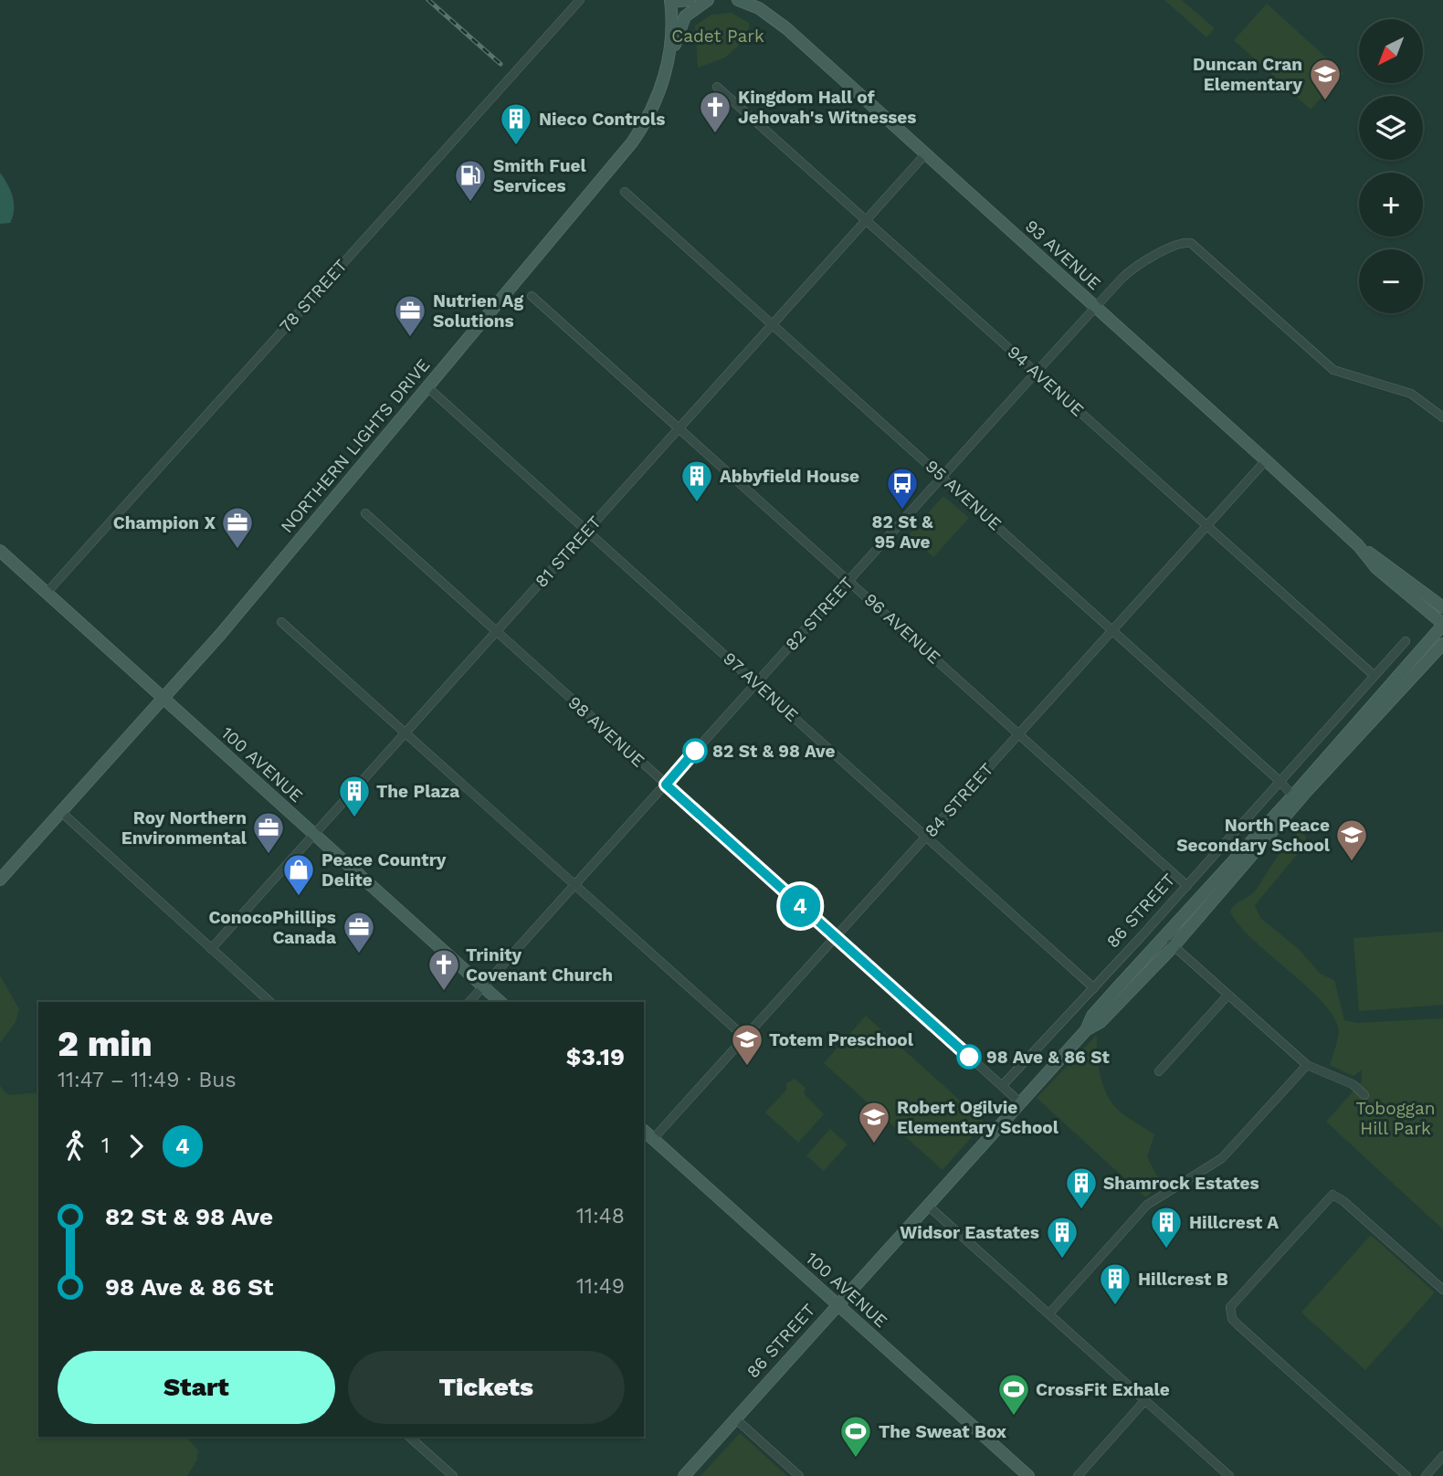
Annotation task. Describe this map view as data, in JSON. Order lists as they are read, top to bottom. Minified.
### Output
{"streets":{"main road":["93 AVENUE","NORTHERN LIGHTS DRIVE","100 AVENUE","86 STREET"],"street":["78 STREET","94 AVENUE","95 AVENUE","81 STREET","82 STREET","96 AVENUE","97 AVENUE","98 AVENUE","84 STREET"]},"crossings":[["93 AVENUE","81 STREET"],["93 AVENUE","82 STREET"],["93 AVENUE","84 STREET"],["93 AVENUE","86 STREET"],["78 STREET","100 AVENUE"],["94 AVENUE","81 STREET"],["94 AVENUE","82 STREET"],["94 AVENUE","84 STREET"],["94 AVENUE","86 STREET"],["NORTHERN LIGHTS DRIVE","97 AVENUE"],["NORTHERN LIGHTS DRIVE","100 AVENUE"],["95 AVENUE","81 STREET"],["95 AVENUE","82 STREET"],["95 AVENUE","84 STREET"],["95 AVENUE","86 STREET"],["81 STREET","96 AVENUE"],["81 STREET","97 AVENUE"],["81 STREET","98 AVENUE"],["81 STREET","100 AVENUE"],["82 STREET","96 AVENUE"],["82 STREET","97 AVENUE"],["82 STREET","98 AVENUE"],["82 STREET","100 AVENUE"],["96 AVENUE","84 STREET"],["96 AVENUE","86 STREET"],["97 AVENUE","84 STREET"],["97 AVENUE","86 STREET"],["98 AVENUE","84 STREET"],["98 AVENUE","86 STREET"],["100 AVENUE","84 STREET"],["100 AVENUE","86 STREET"]],"parks":["Cadet Park","Toboggan Hill Park"],"places":{"school or university":["Duncan Cran Elementary","North Peace Secondary School","Totem Preschool","Robert Ogilvie Elementary School"],"church":["Kingdom Hall of Jehovah's Witnesses","Trinity Covenant Church"],"building":["Nieco Controls","Abbyfield House","The Plaza","Shamrock Estates","Hillcrest A","Widsor Eastates","Hillcrest B"],"fuel station":["Smith Fuel Services"],"office":["Nutrien Ag Solutions","Champion X","Roy Northern Environmental","ConocoPhillips Canada"],"bus stop":["82 St & 95 Ave"],"other":["82 St & 98 Ave","98 Ave & 86 St"],"shop":["Peace Country Delite"],"sports":["CrossFit Exhale","The Sweat Box"]},"lines":["bus line 4"],"north":"bottom left","page":{"on_map":"4","map_buttons":["+","−"],"heading":["2 min","11:47 – 11:49 · Bus","$3.19"],"legs":["1","4"],"list":[{"name":"82 St & 98 Ave","value":"11:48"},{"name":"98 Ave & 86 St","value":"11:49"}],"buttons":["Start","Tickets"]}}
